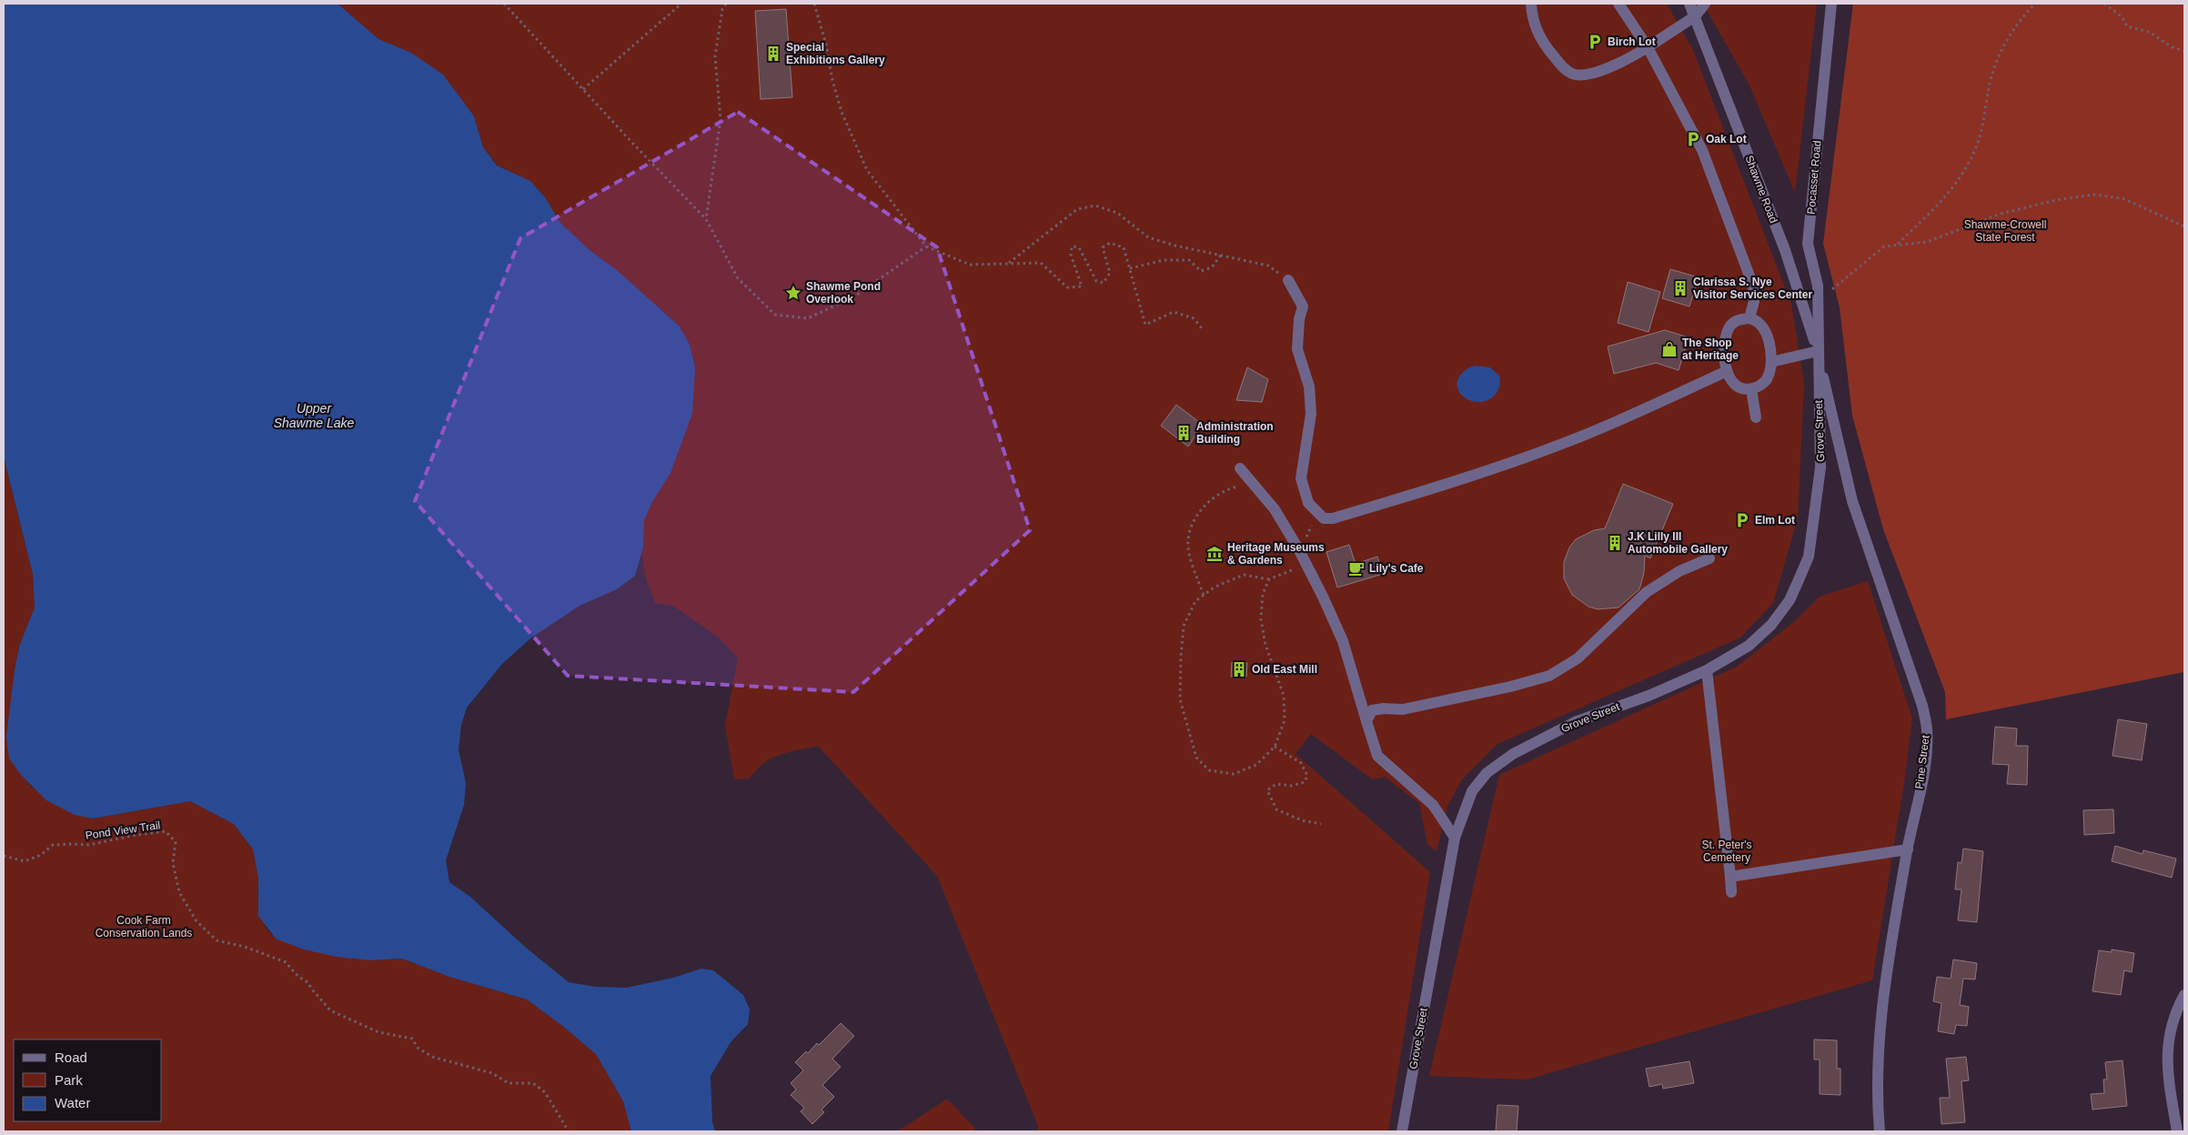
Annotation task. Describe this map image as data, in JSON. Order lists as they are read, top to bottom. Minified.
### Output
{"streets":{"street":["Pocasset Road","Shawme Road","Grove Street","Pine Street"],"path":["Pond View Trail"]},"crossings":[["Pocasset Road","Shawme Road"],["Pocasset Road","Grove Street"],["Pocasset Road","Pine Street"],["Shawme Road","Grove Street"],["Shawme Road","Pine Street"],["Grove Street","Pine Street"]],"water":["Upper Shawme Lake"],"parks":["Shawme-Crowell State Forest","St. Peter's Cemetery","Cook Farm Conservation Lands"],"places":{"parking":["Birch Lot","Oak Lot","Elm Lot"],"building":["Special Exhibitions Gallery","Clarissa S. Nye Visitor Services Center","Administration Building","J.K Lilly III Automobile Gallery","Old East Mill"],"place":["Shawme Pond Overlook"],"shop":["The Shop at Heritage"],"museum":["Heritage Museums & Gardens"],"cafe":["Lily's Cafe"]},"legend":["Road","Park","Water"]}
